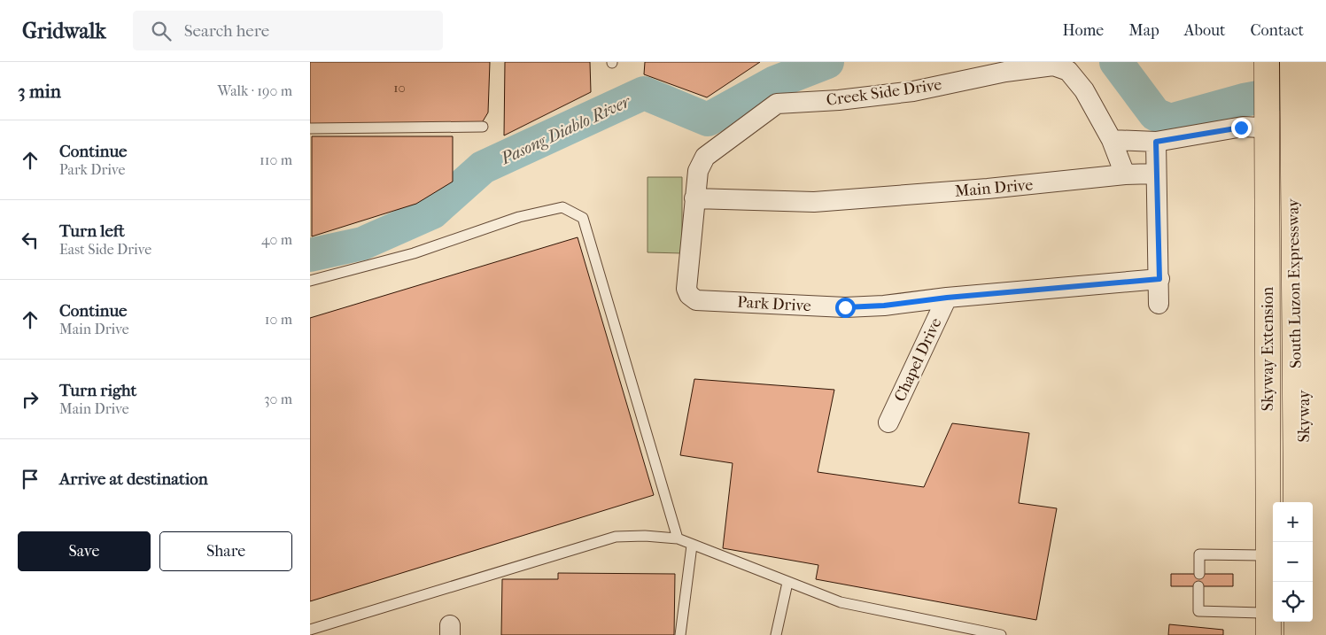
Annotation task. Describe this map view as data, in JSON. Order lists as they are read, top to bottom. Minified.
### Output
{"streets":{"highway":["South Luzon Expressway","Skyway Extension","Skyway"],"street":["Creek Side Drive","Main Drive","Park Drive","Chapel Drive"]},"crossings":[["Creek Side Drive","Main Drive"],["Creek Side Drive","Park Drive"],["South Luzon Expressway","Skyway"],["Park Drive","Chapel Drive"]],"water":["Pasong Diablo River"],"house_numbers":["10"],"page":{"header":"Gridwalk","search":"Search here","nav":["Home","Map","About","Contact"],"heading":["3 min","Walk · 190 m"],"list":[["Continue","Park Drive","110 m"],["Turn left","East Side Drive","40 m"],["Continue","Main Drive","10 m"],["Turn right","Main Drive","30 m"],"Arrive at destination"],"map_buttons":["+","−"],"buttons":["Save","Share"]}}
